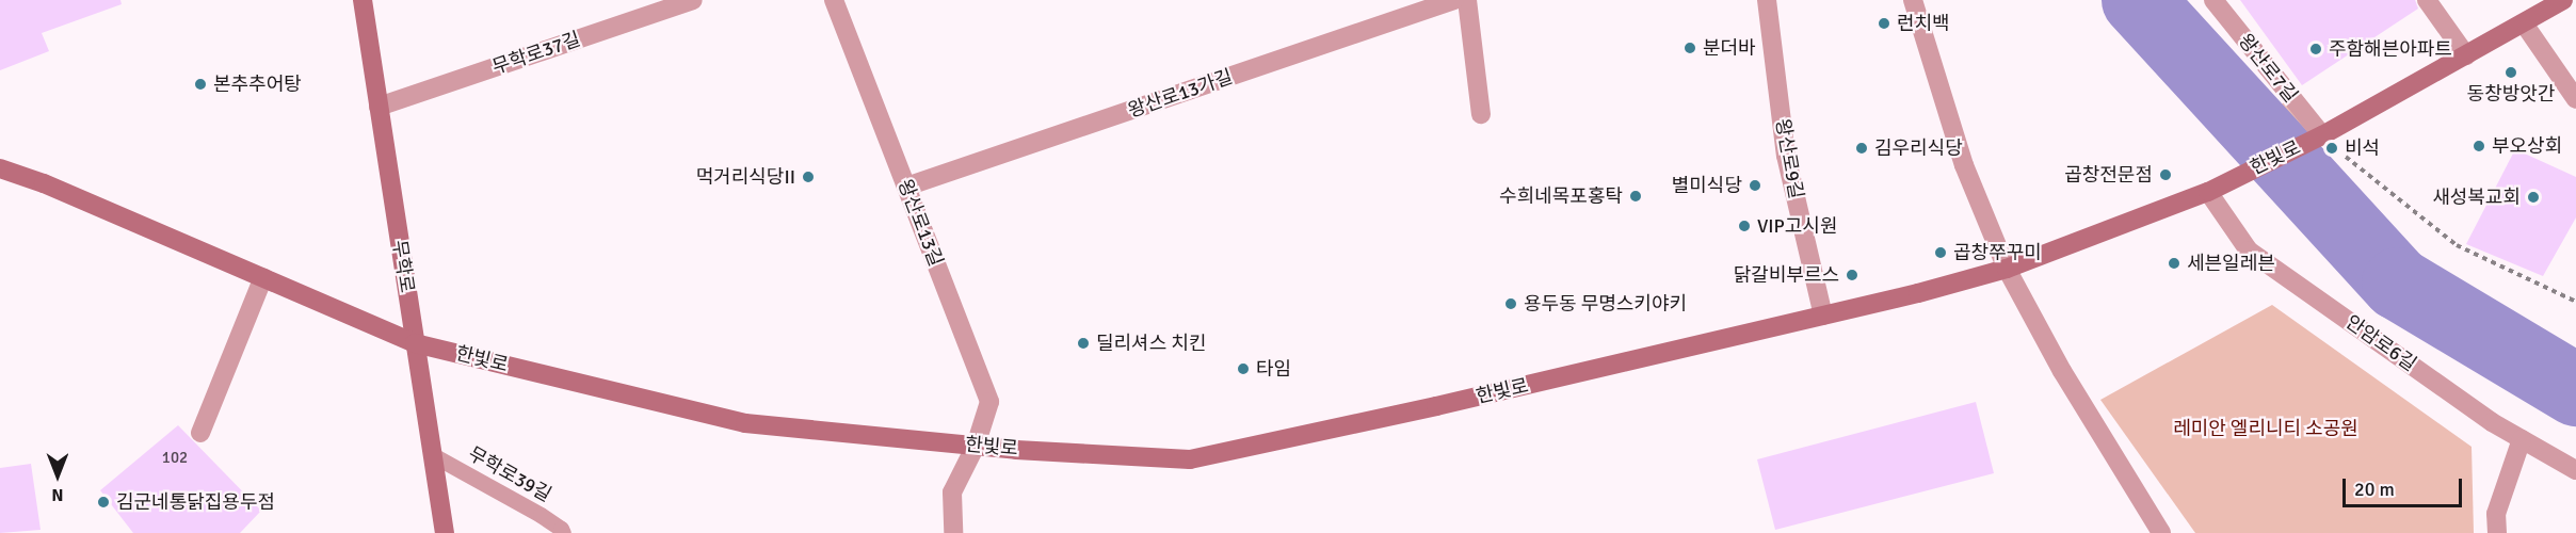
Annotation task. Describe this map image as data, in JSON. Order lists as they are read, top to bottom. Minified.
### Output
{"streets":{"street":["무학로37길","왕산로7길","왕산로13가길","한빛로","왕산로9길","왕산로13길","무학로","안암로6길"],"lane":["무학로39길"]},"crossings":[["무학로37길","무학로"],["왕산로7길","한빛로"],["왕산로13가길","왕산로13길"],["한빛로","왕산로9길"],["한빛로","왕산로13길"],["한빛로","무학로"],["한빛로","안암로6길"],["무학로","무학로39길"]],"parks":["레미안 엘리니티 소공원"],"places":["런치백","분더바","주함해븐아파트","동창방앗간","본추추어탕","부오상회","김우리식당","비석","곱창전문점","먹거리식당II","별미식당","수희네목포홍탁","새성복교회","VIP고시원","곱창쭈꾸미","세븐일레븐","닭갈비부르스","용두동 무명스키야키","딜리셔스 치킨","타임","김군네통닭집용두점"],"house_numbers":["102"],"scale_bar":"20 m","north":"bottom"}
